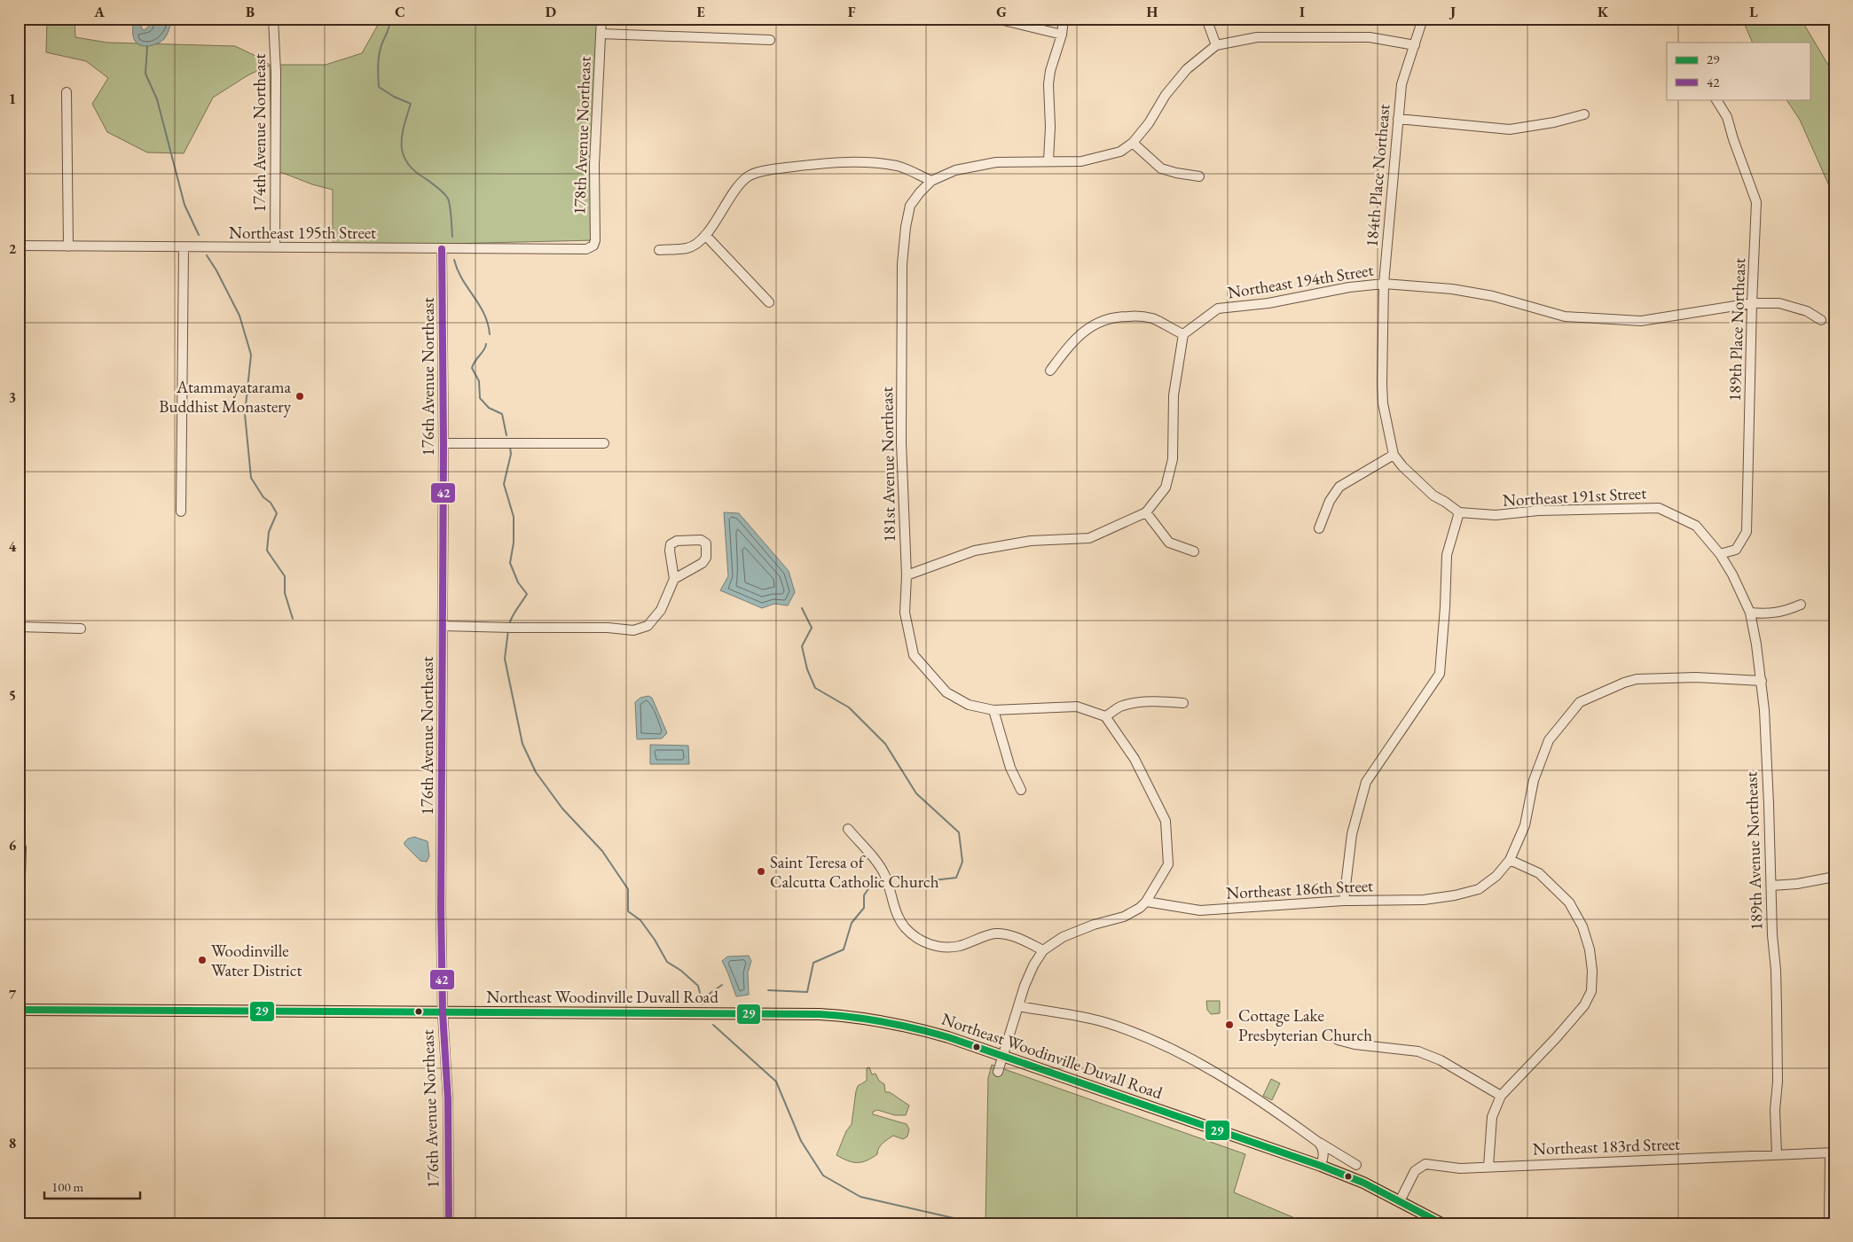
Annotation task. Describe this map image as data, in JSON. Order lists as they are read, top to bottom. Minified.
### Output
{"streets":{"main road":["Northeast Woodinville Duvall Road"],"street":["174th Avenue Northeast","178th Avenue Northeast","184th Place Northeast","Northeast 195th Street","Northeast 194th Street","189th Place Northeast","176th Avenue Northeast","181st Avenue Northeast","Northeast 191st Street","189th Avenue Northeast","Northeast 186th Street","Northeast 183rd Street"]},"crossings":[["174th Avenue Northeast","Northeast 195th Street"],["178th Avenue Northeast","Northeast 195th Street"],["184th Place Northeast","Northeast 194th Street"],["184th Place Northeast","Northeast 191st Street"],["Northeast 195th Street","176th Avenue Northeast"],["Northeast 194th Street","189th Place Northeast"],["189th Place Northeast","Northeast 191st Street"],["189th Place Northeast","189th Avenue Northeast"],["176th Avenue Northeast","Northeast Woodinville Duvall Road"],["Northeast 191st Street","189th Avenue Northeast"],["189th Avenue Northeast","Northeast 186th Street"],["189th Avenue Northeast","Northeast 183rd Street"],["Northeast Woodinville Duvall Road","Northeast 183rd Street"]],"places":["Atammayatarama Buddhist Monastery","Saint Teresa of Calcutta Catholic Church","Woodinville Water District","Cottage Lake Presbyterian Church"],"lines":["transit line 42","transit line 29"],"legend":["29","42"],"scale_bar":"100 m","grid":{"columns":["A","B","C","D","E","F","G","H","I","J","K","L"],"rows":["1","2","3","4","5","6","7","8"]}}
